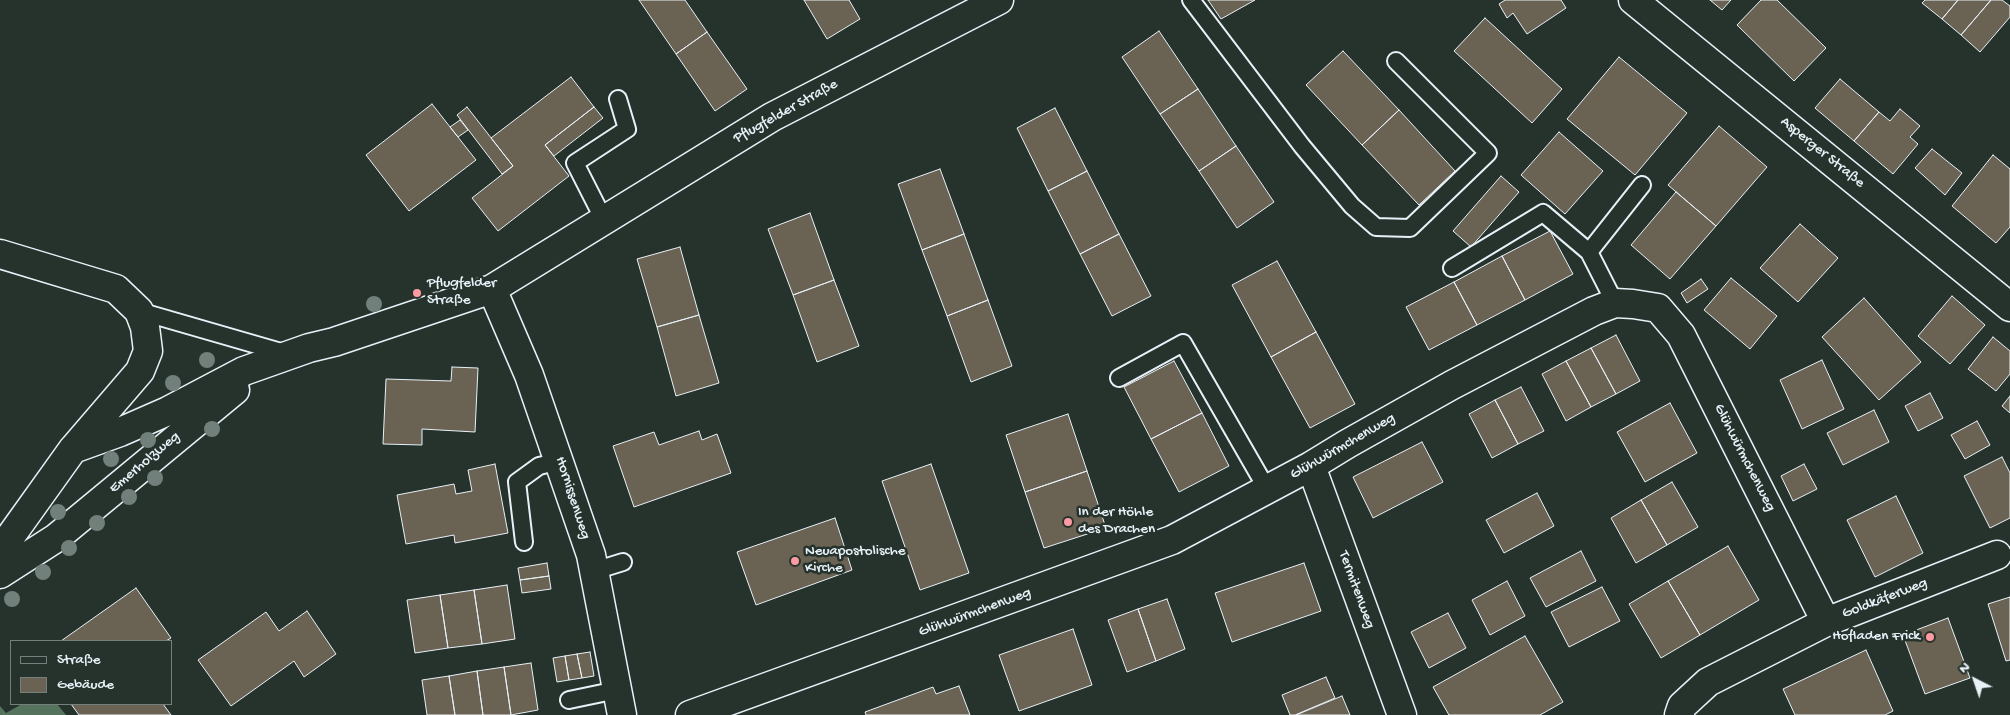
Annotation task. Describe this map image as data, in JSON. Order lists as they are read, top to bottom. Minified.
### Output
{"streets":{"street":["Pflugfelder Straße","Asperger Straße","Glühwürmchenweg","Emerholzweg","Hornissenweg","Termitenweg","Goldkäferweg"]},"crossings":[["Pflugfelder Straße","Emerholzweg"],["Pflugfelder Straße","Hornissenweg"],["Glühwürmchenweg","Termitenweg"],["Glühwürmchenweg","Goldkäferweg"]],"places":["Pflugfelder Straße","In der Höhle des Drachen","Neuapostolische Kirche","Hofladen Frick"],"legend":["Straße","Gebäude"],"north":"top left"}
